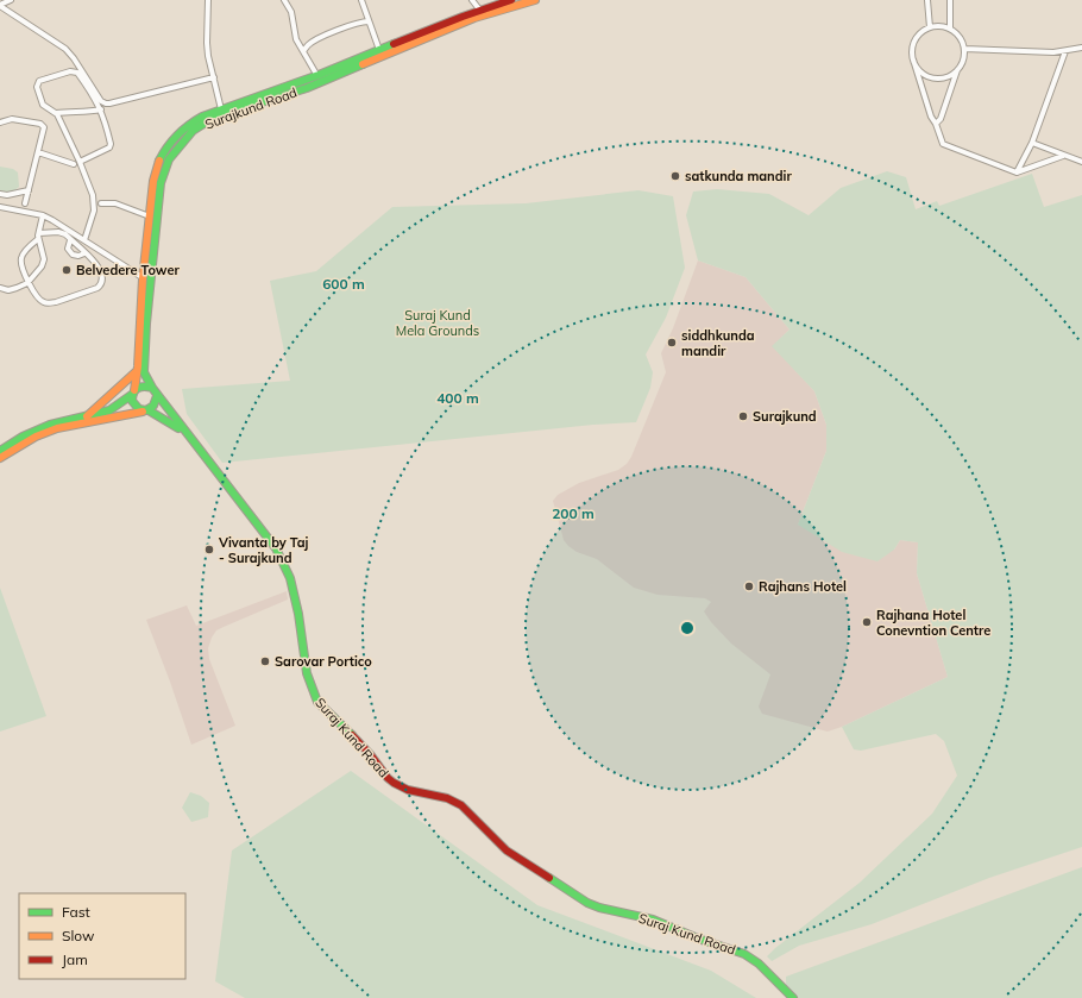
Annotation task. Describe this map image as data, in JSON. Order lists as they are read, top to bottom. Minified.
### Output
{"streets":{"main road":["Surajkund Road","Suraj Kund Road"]},"crossings":[["Surajkund Road","Suraj Kund Road"]],"parks":["Suraj Kund Mela Grounds"],"places":["satkunda mandir","Belvedere Tower","siddhkunda mandir","Surajkund","Vivanta by Taj - Surajkund","Rajhans Hotel","Rajhana Hotel Conevntion Centre","Sarovar Portico"],"legend":["Fast","Slow","Jam"],"rings":["600 m","400 m","200 m"]}
